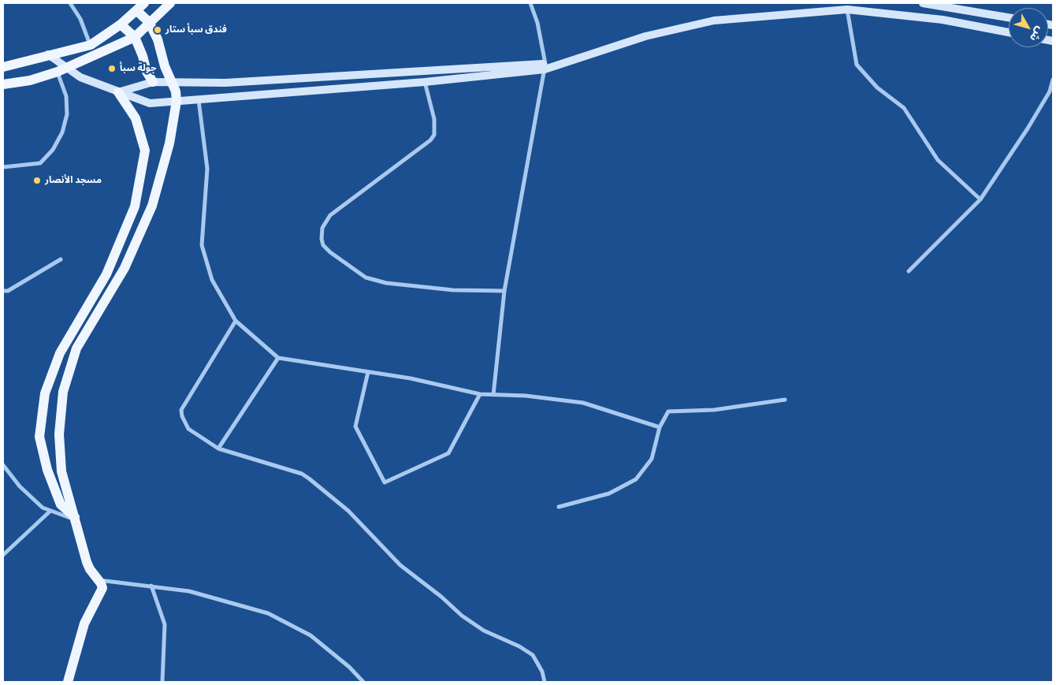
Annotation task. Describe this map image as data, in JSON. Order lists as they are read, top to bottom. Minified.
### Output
{"places":["فندق سبأ ستار","جولة سبأ","مسجد الأنصار"],"north":"bottom right"}
